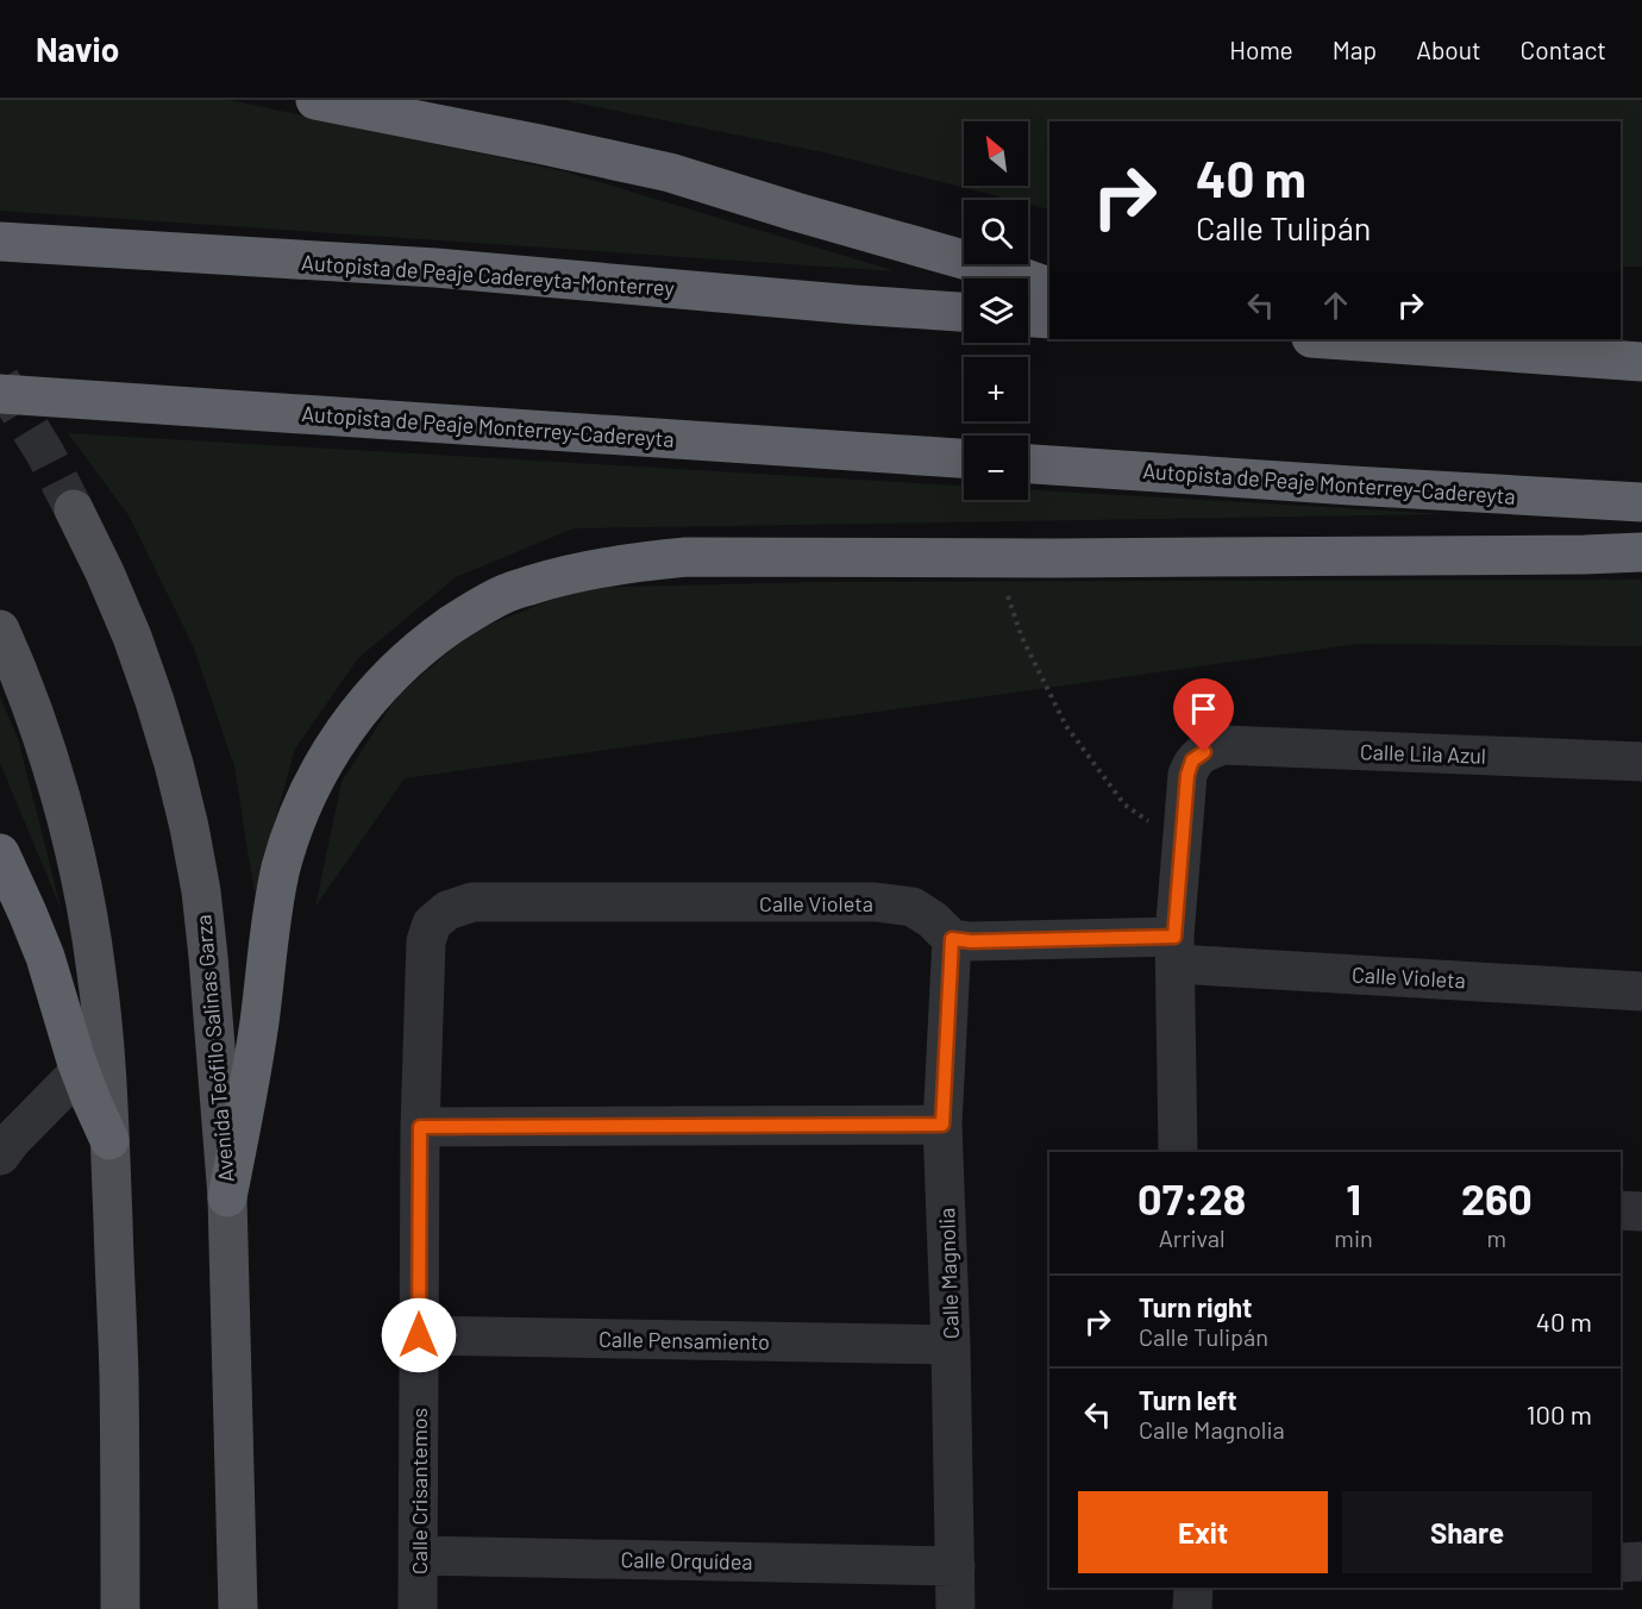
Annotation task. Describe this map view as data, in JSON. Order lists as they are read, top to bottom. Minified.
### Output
{"streets":{"highway":["Autopista de Peaje Cadereyta-Monterrey","Autopista de Peaje Monterrey-Cadereyta"],"main road":["Avenida Teófilo Salinas Garza"],"street":["Calle Lila Azul","Calle Violeta","Calle Magnolia","Calle Pensamiento","Calle Crisantemos","Calle Orquídea"]},"crossings":[["Calle Violeta","Calle Magnolia"],["Calle Violeta","Calle Crisantemos"],["Calle Magnolia","Calle Pensamiento"],["Calle Magnolia","Calle Orquídea"],["Calle Pensamiento","Calle Crisantemos"],["Calle Crisantemos","Calle Orquídea"]],"north":"top left","page":{"header":"Navio","nav":["Home","Map","About","Contact"],"map_buttons":["+","−"],"turn":["40 m","Calle Tulipán"],"eta":["07:28","Arrival","1","min","260","m"],"list":[{"name":"Turn right","note":"Calle Tulipán","value":"40 m"},{"name":"Turn left","note":"Calle Magnolia","value":"100 m"}],"buttons":["Exit","Share"]}}
